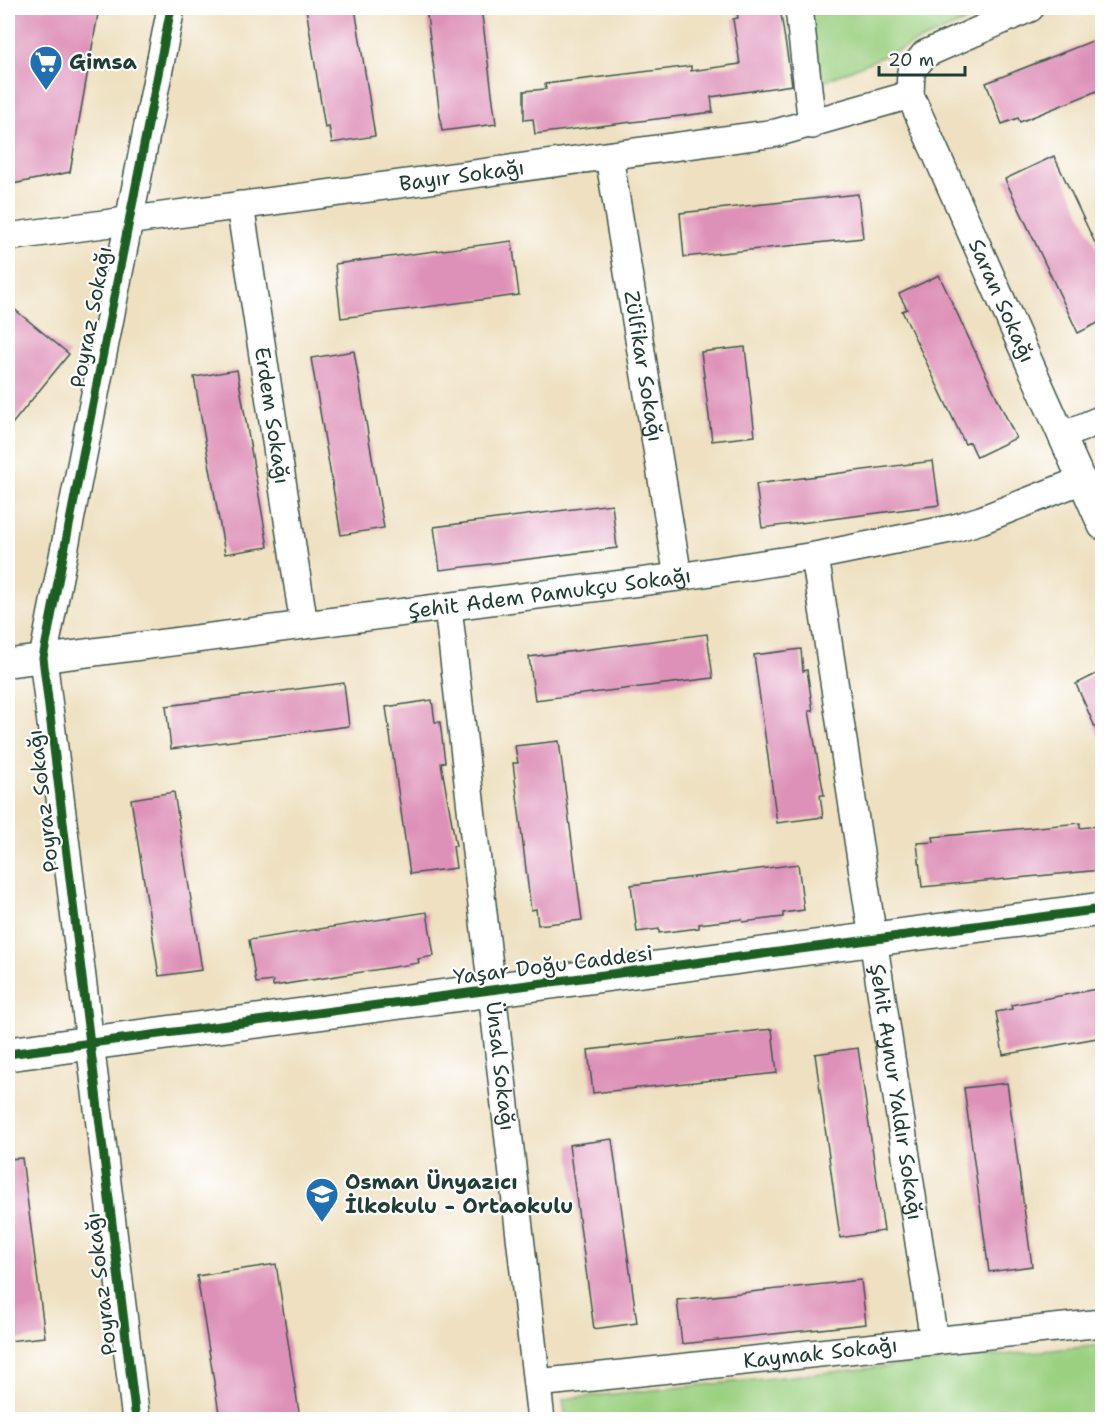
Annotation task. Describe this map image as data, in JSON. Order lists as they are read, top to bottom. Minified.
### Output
{"streets":{"street":["Bayır Sokağı","Saran Sokağı","Poyraz Sokağı","Zülfikar Sokağı","Erdem Sokağı","Şehit Adem Pamukçu Sokağı","Yaşar Doğu Caddesi","Ünsal Sokağı","Şehit Aynur Yaldır Sokağı","Kaymak Sokağı"]},"crossings":[["Bayır Sokağı","Saran Sokağı"],["Bayır Sokağı","Poyraz Sokağı"],["Bayır Sokağı","Zülfikar Sokağı"],["Bayır Sokağı","Erdem Sokağı"],["Saran Sokağı","Şehit Adem Pamukçu Sokağı"],["Poyraz Sokağı","Şehit Adem Pamukçu Sokağı"],["Poyraz Sokağı","Yaşar Doğu Caddesi"],["Zülfikar Sokağı","Şehit Adem Pamukçu Sokağı"],["Erdem Sokağı","Şehit Adem Pamukçu Sokağı"],["Şehit Adem Pamukçu Sokağı","Ünsal Sokağı"],["Şehit Adem Pamukçu Sokağı","Şehit Aynur Yaldır Sokağı"],["Yaşar Doğu Caddesi","Ünsal Sokağı"],["Yaşar Doğu Caddesi","Şehit Aynur Yaldır Sokağı"],["Ünsal Sokağı","Kaymak Sokağı"],["Şehit Aynur Yaldır Sokağı","Kaymak Sokağı"]],"places":{"supermarket":["Gimsa"],"school or university":["Osman Ünyazıcı İlkokulu - Ortaokulu"]},"scale_bar":"20 m"}
